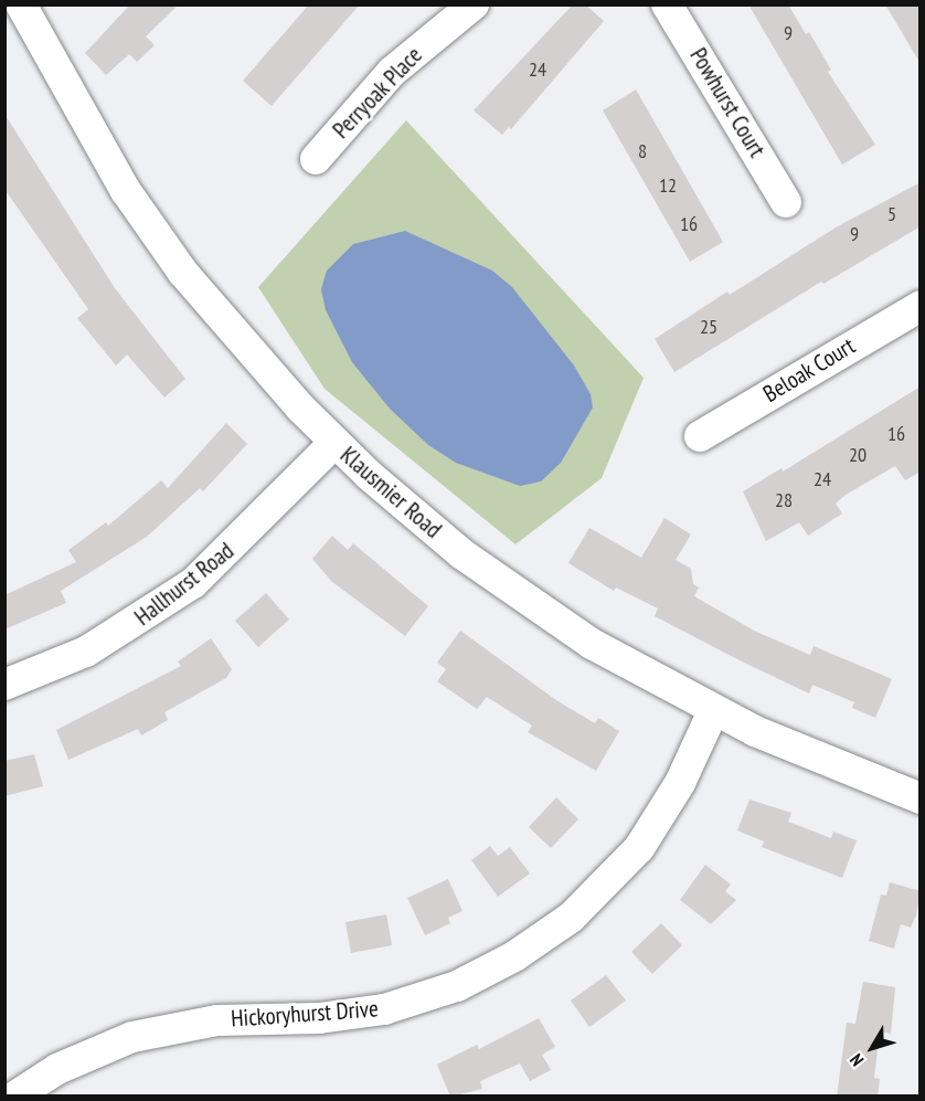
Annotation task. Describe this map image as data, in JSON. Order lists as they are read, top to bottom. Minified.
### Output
{"streets":{"street":["Perryoak Place","Powhurst Court","Beloak Court","Klausmier Road","Hallhurst Road","Hickoryhurst Drive"]},"crossings":[["Klausmier Road","Hallhurst Road"],["Klausmier Road","Hickoryhurst Drive"]],"house_numbers":["9","24","8","12","5","16","9","25","16","20","24","28"],"north":"bottom left"}
